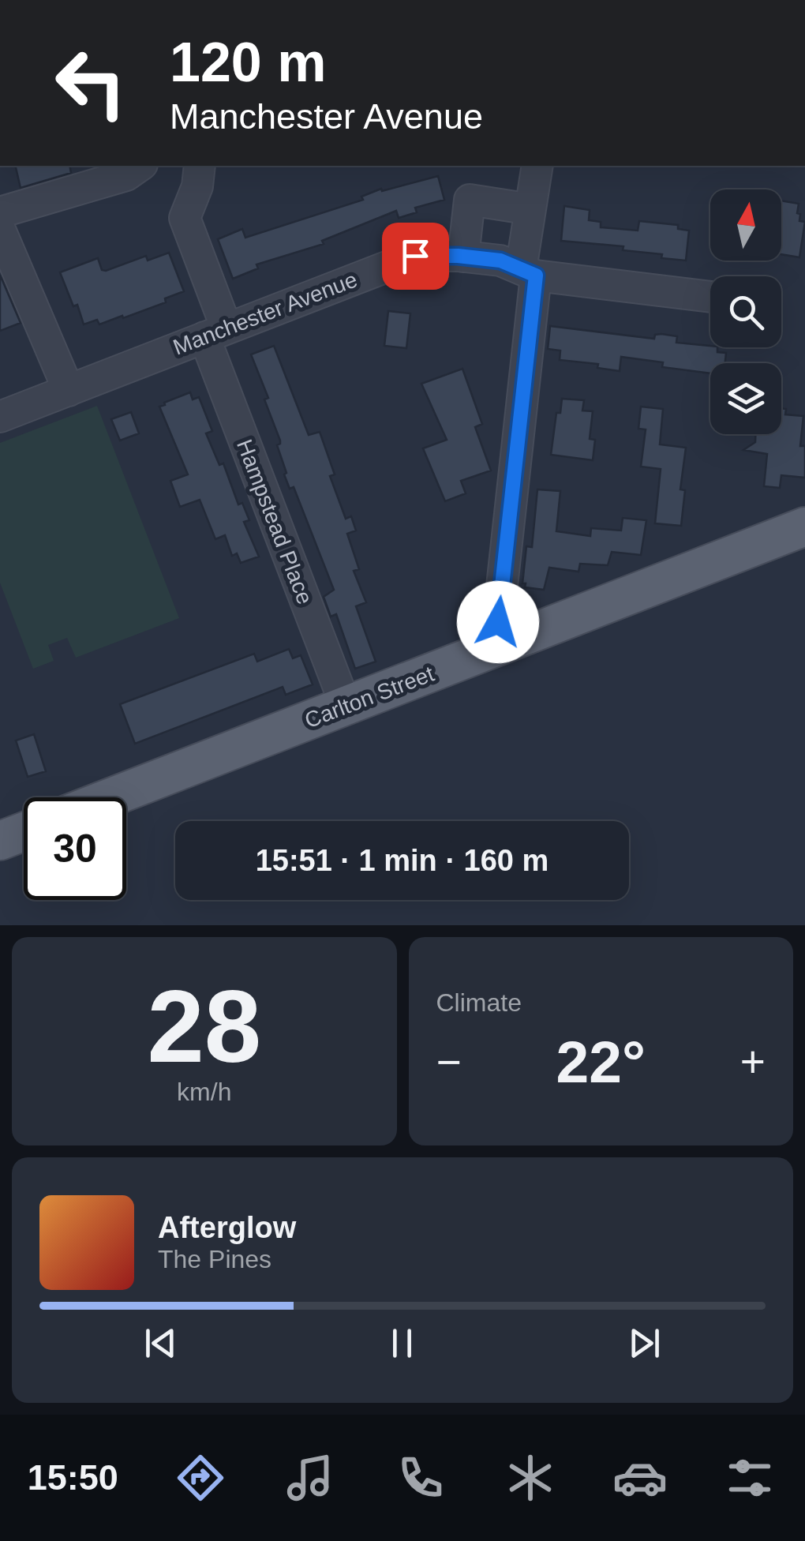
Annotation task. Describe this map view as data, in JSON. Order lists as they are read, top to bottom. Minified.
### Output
{"streets":{"main road":["Carlton Street"],"street":["Manchester Avenue","Hampstead Place"]},"crossings":[["Manchester Avenue","Hampstead Place"],["Hampstead Place","Carlton Street"]],"north":"top","page":{"turn":["120 m","Manchester Avenue"],"limit":"30","trip":"15:51 · 1 min · 160 m","tile":[["28","km/h"],"Climate"],"heat":["−","22°","+"],"song":["Afterglow","The Pines"],"tabs":"15:50"}}
